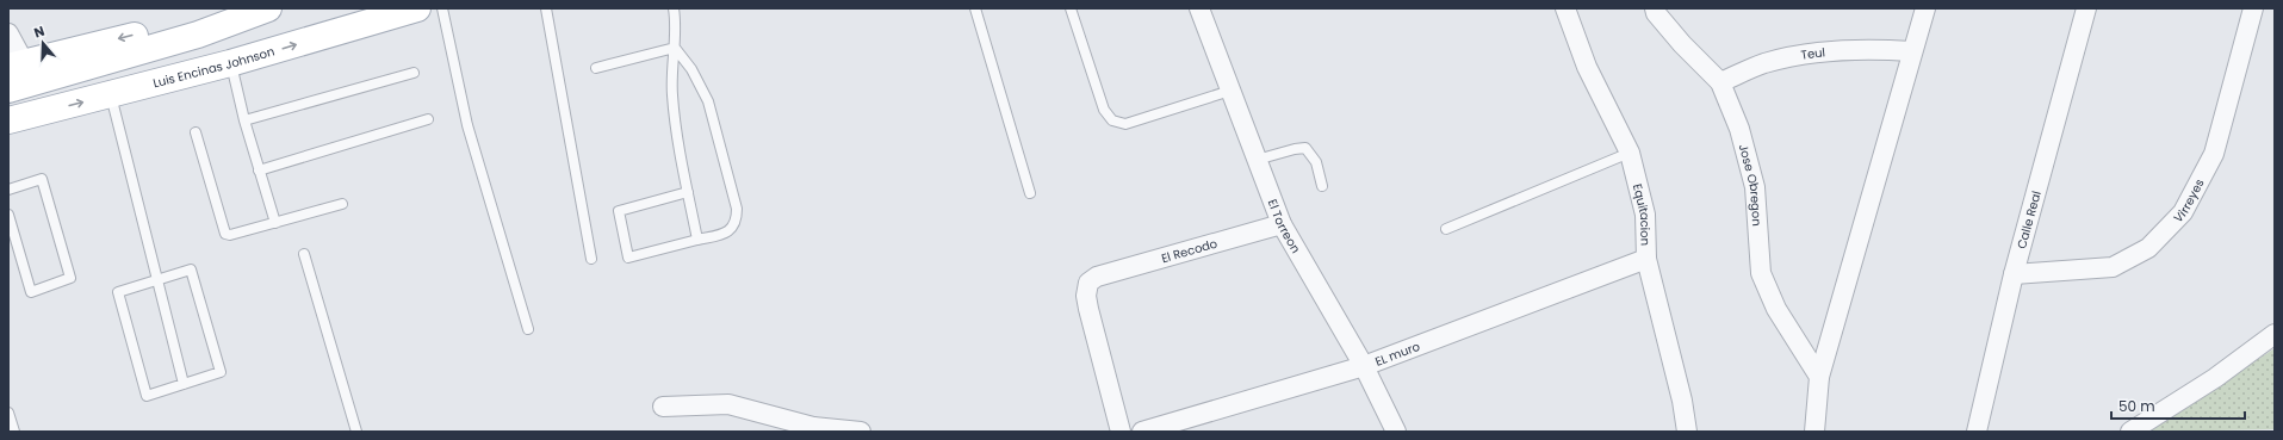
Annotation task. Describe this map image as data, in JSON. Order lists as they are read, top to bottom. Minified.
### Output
{"streets":{"main road":["Luis Encinas Johnson"],"street":["Teul","Jose Obregon","Virreyes","Equitacion","Calle Real","El Torreon","El Recodo","EL muro"]},"crossings":[["Teul","Jose Obregon"],["Virreyes","Calle Real"],["Equitacion","EL muro"],["El Torreon","El Recodo"],["El Torreon","EL muro"]],"scale_bar":"50 m","north":"top"}
